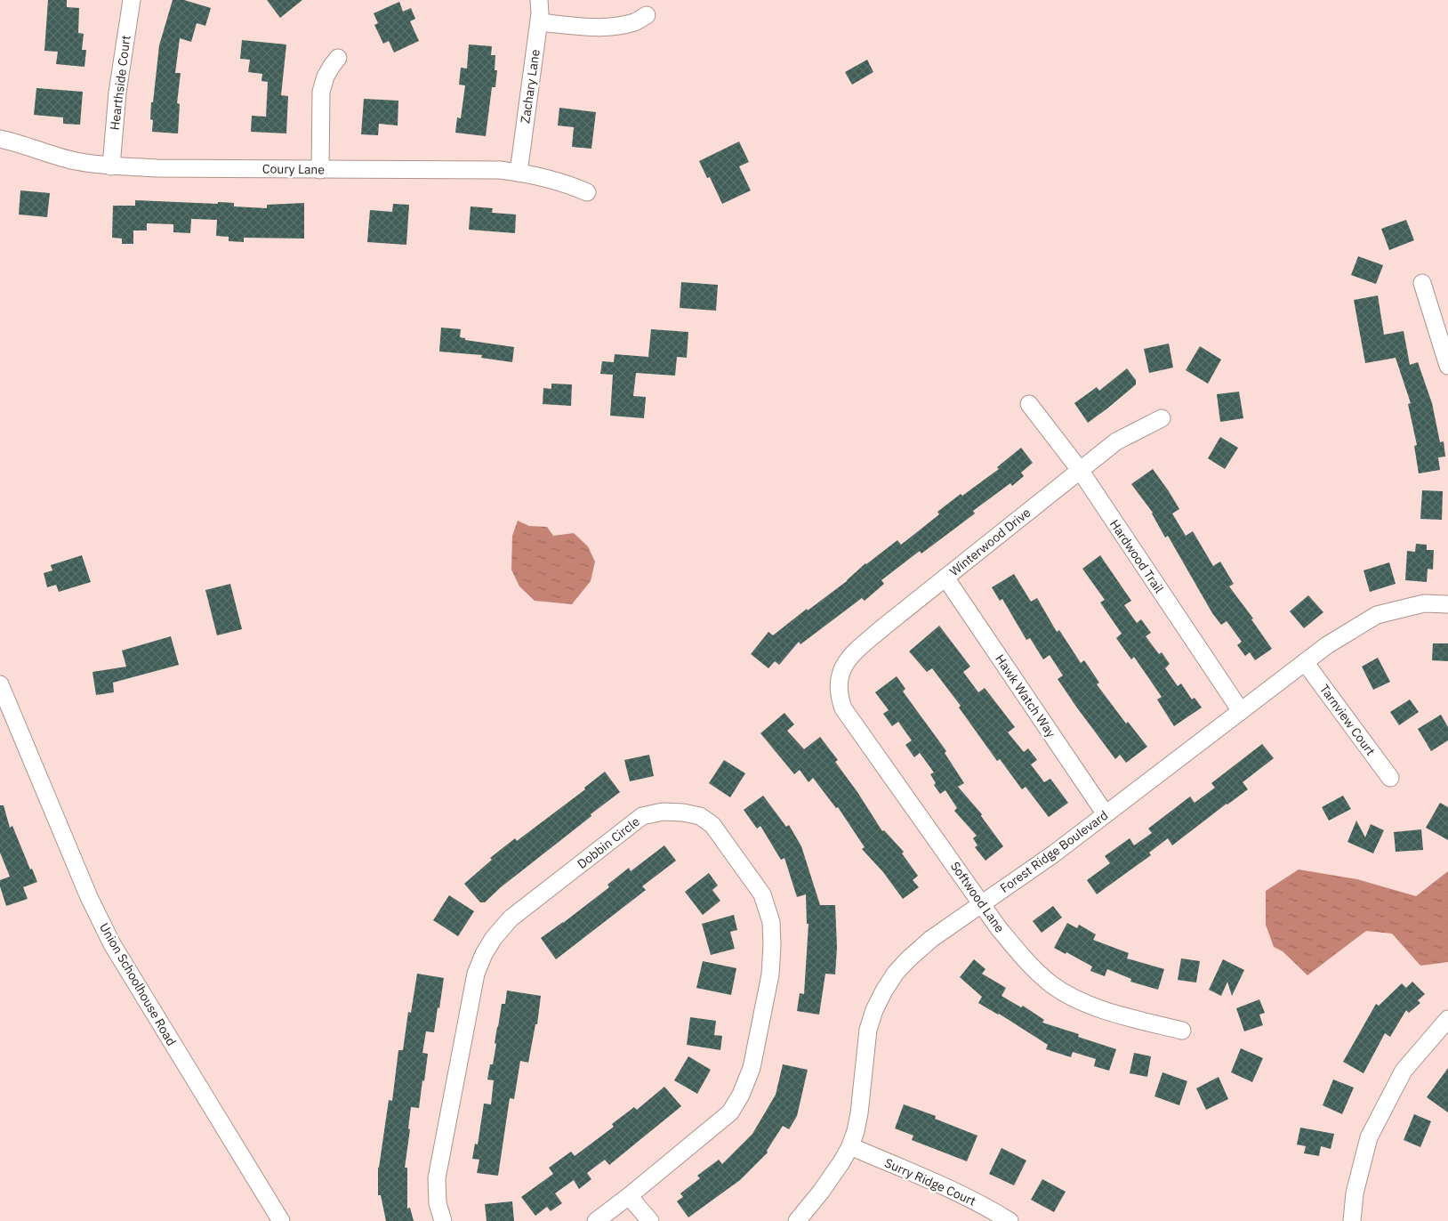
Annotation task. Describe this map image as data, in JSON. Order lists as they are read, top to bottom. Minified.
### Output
{"streets":{"street":["Hearthside Court","Zachary Lane","Coury Lane","Winterwood Drive","Hardwood Trail","Hawk Watch Way","Tarnview Court","Dobbin Circle","Forest Ridge Boulevard","Softwood Lane","Union Schoolhouse Road","Surry Ridge Court"]},"crossings":[["Hearthside Court","Coury Lane"],["Zachary Lane","Coury Lane"],["Winterwood Drive","Hardwood Trail"],["Winterwood Drive","Hawk Watch Way"],["Winterwood Drive","Softwood Lane"],["Hardwood Trail","Forest Ridge Boulevard"],["Hawk Watch Way","Forest Ridge Boulevard"],["Tarnview Court","Forest Ridge Boulevard"],["Forest Ridge Boulevard","Softwood Lane"],["Forest Ridge Boulevard","Surry Ridge Court"]]}
